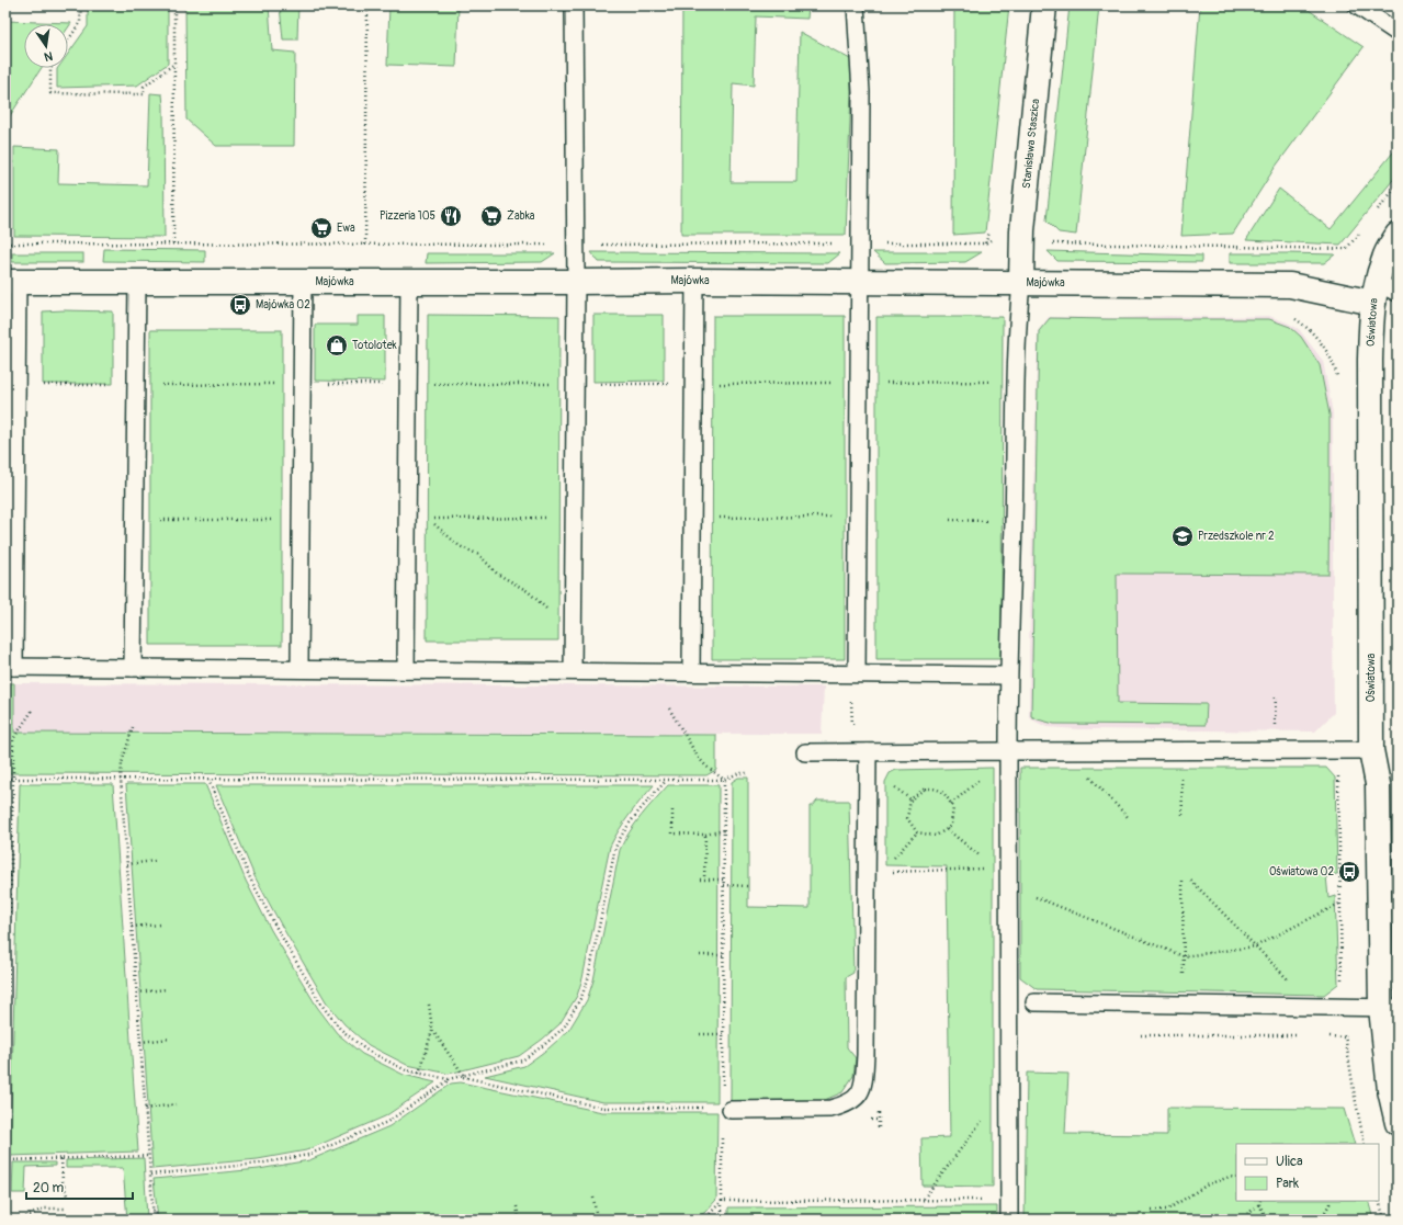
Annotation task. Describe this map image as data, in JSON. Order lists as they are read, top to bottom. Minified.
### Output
{"streets":{"street":["Stanisława Staszica","Majówka","Oświatowa"]},"crossings":[["Stanisława Staszica","Majówka"],["Majówka","Oświatowa"]],"places":{"restaurant":["Pizzeria 105"],"supermarket":["Żabka","Ewa"],"bus stop":["Majówka 02","Oświatowa 02"],"shop":["Totolotek"],"school or university":["Przedszkole nr 2"]},"legend":["Ulica","Park"],"scale_bar":"20 m","north":"bottom"}
